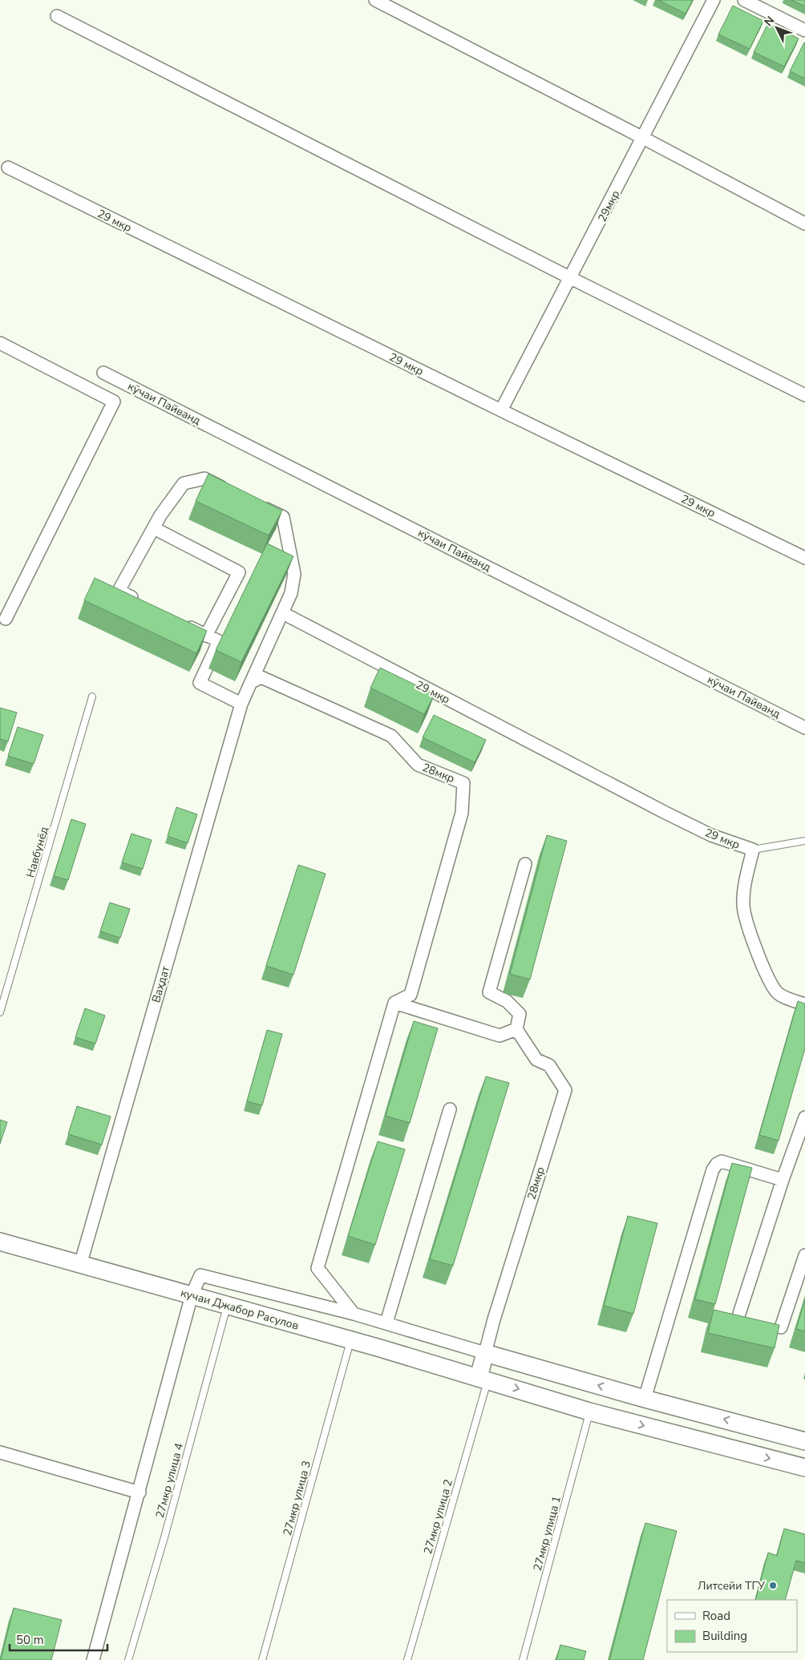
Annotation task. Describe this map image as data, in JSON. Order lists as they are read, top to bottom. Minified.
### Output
{"streets":{"street":["29мкр","29 мкр","кӯчаи Пайванд","28мкр","Ваҳдат","кучаи Джабор Расулов"],"lane":["Навбунёд","27мкр улица 4","27мкр улица 3","27мкр улица 2","27мкр улица 1"]},"crossings":[["29мкр","29 мкр"],["Ваҳдат","кучаи Джабор Расулов"],["кучаи Джабор Расулов","27мкр улица 4"],["кучаи Джабор Расулов","27мкр улица 3"],["кучаи Джабор Расулов","27мкр улица 2"],["кучаи Джабор Расулов","27мкр улица 1"]],"places":["Литсейи ТГУ"],"legend":["Road","Building"],"scale_bar":"50 m","north":"top left"}
